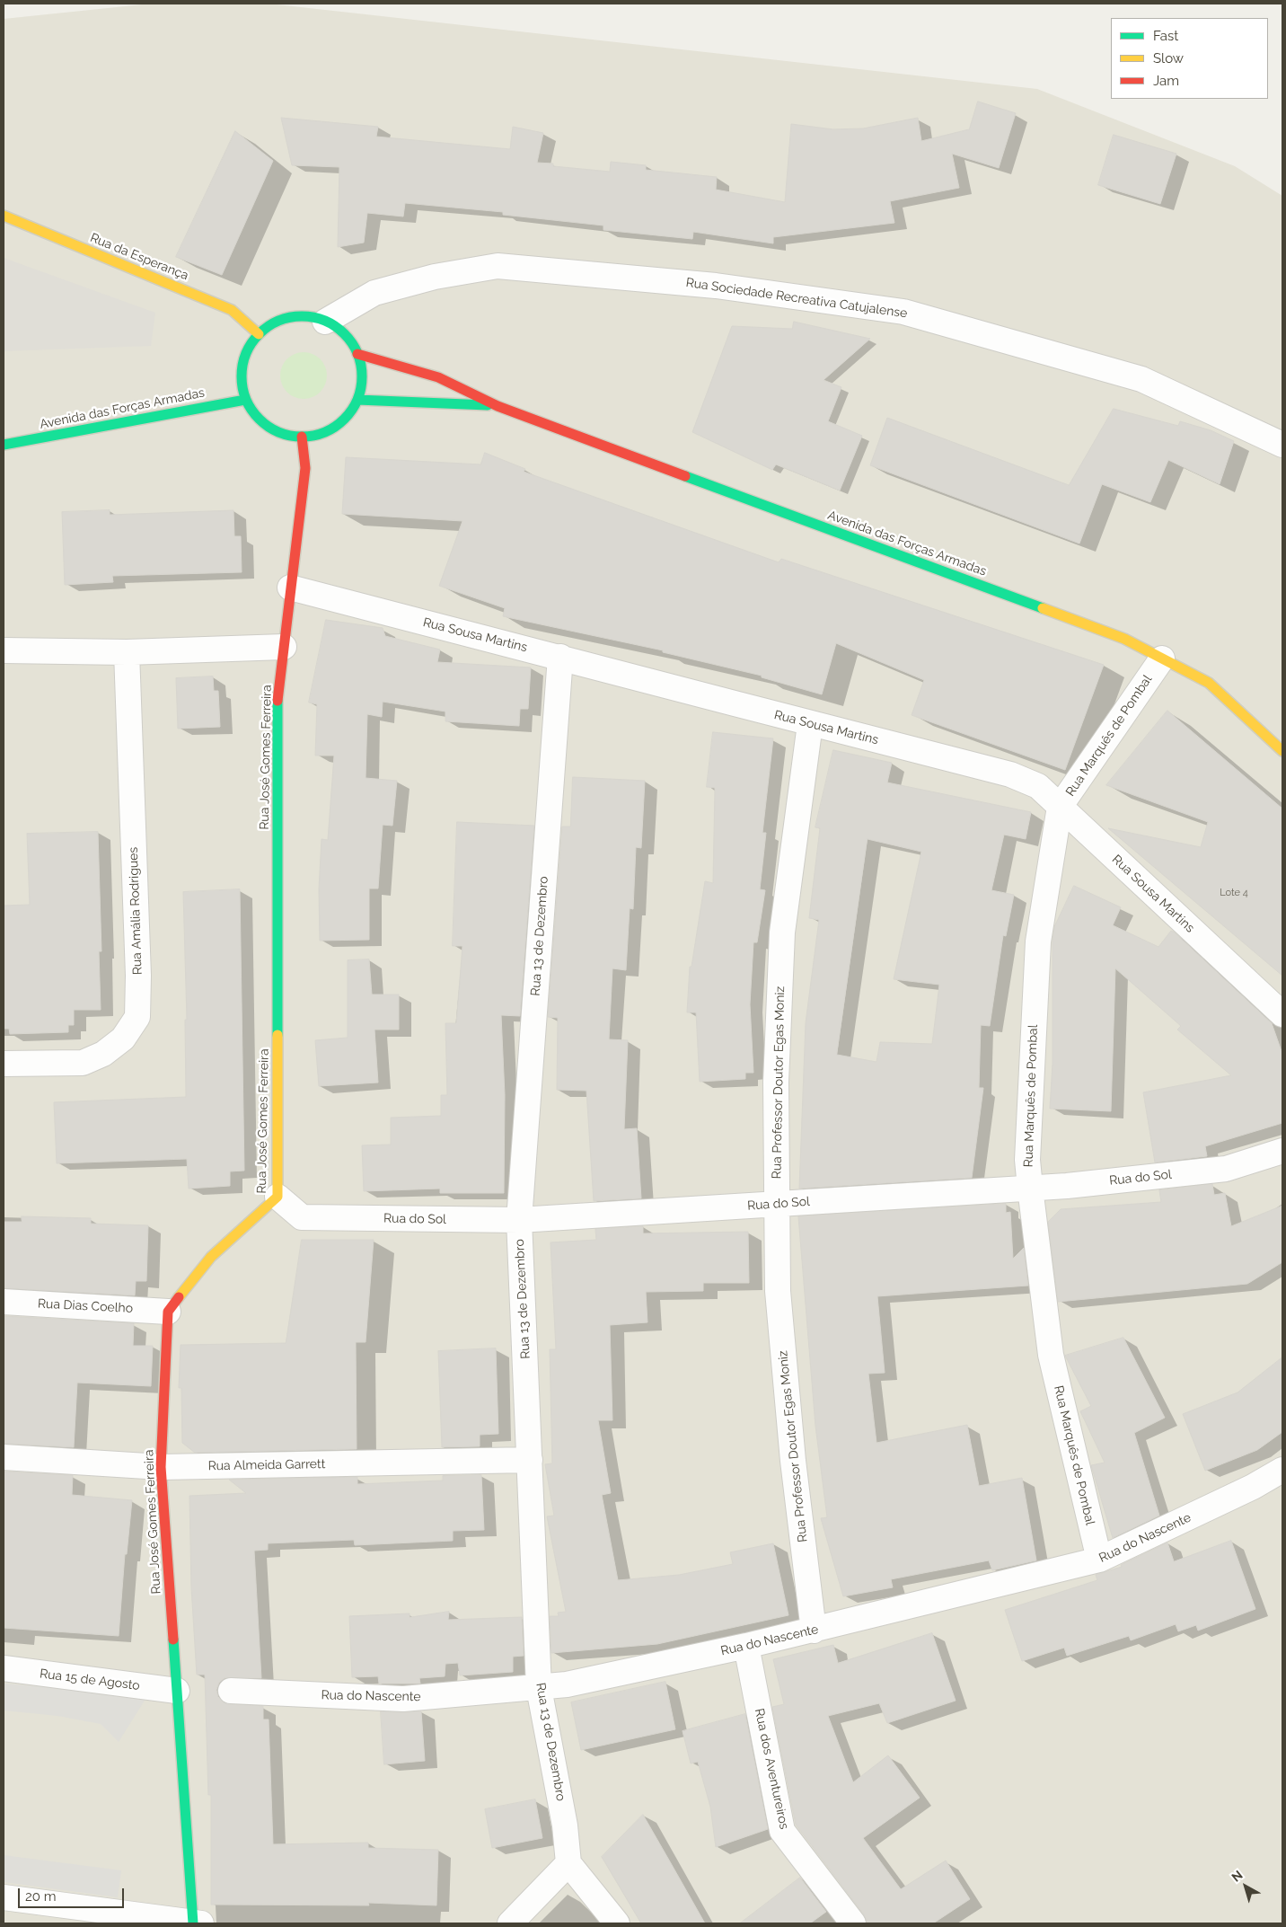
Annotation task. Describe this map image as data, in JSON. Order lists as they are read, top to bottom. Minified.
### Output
{"streets":{"street":["Rua da Esperança","Rua Sociedade Recreativa Catujalense","Avenida das Forças Armadas","Rua Sousa Martins","Rua Marquês de Pombal","Rua José Gomes Ferreira","Rua Amália Rodrigues","Rua 13 de Dezembro","Rua Professor Doutor Egas Moniz","Rua do Sol","Rua Dias Coelho","Rua Almeida Garrett","Rua do Nascente","Rua 15 de Agosto","Rua dos Aventureiros"]},"crossings":[["Rua da Esperança","Rua Sociedade Recreativa Catujalense"],["Rua da Esperança","Avenida das Forças Armadas"],["Rua da Esperança","Rua José Gomes Ferreira"],["Rua Sociedade Recreativa Catujalense","Avenida das Forças Armadas"],["Rua Sociedade Recreativa Catujalense","Rua José Gomes Ferreira"],["Avenida das Forças Armadas","Rua Marquês de Pombal"],["Avenida das Forças Armadas","Rua José Gomes Ferreira"],["Rua Sousa Martins","Rua Marquês de Pombal"],["Rua Sousa Martins","Rua José Gomes Ferreira"],["Rua Sousa Martins","Rua 13 de Dezembro"],["Rua Sousa Martins","Rua Professor Doutor Egas Moniz"],["Rua Marquês de Pombal","Rua do Sol"],["Rua Marquês de Pombal","Rua do Nascente"],["Rua José Gomes Ferreira","Rua do Sol"],["Rua José Gomes Ferreira","Rua Dias Coelho"],["Rua José Gomes Ferreira","Rua Almeida Garrett"],["Rua José Gomes Ferreira","Rua 15 de Agosto"],["Rua 13 de Dezembro","Rua do Sol"],["Rua 13 de Dezembro","Rua Almeida Garrett"],["Rua 13 de Dezembro","Rua do Nascente"],["Rua Professor Doutor Egas Moniz","Rua do Sol"],["Rua Professor Doutor Egas Moniz","Rua do Nascente"],["Rua do Nascente","Rua dos Aventureiros"]],"house_numbers":["Lote 4"],"legend":["Fast","Slow","Jam"],"scale_bar":"20 m","north":"top left"}
